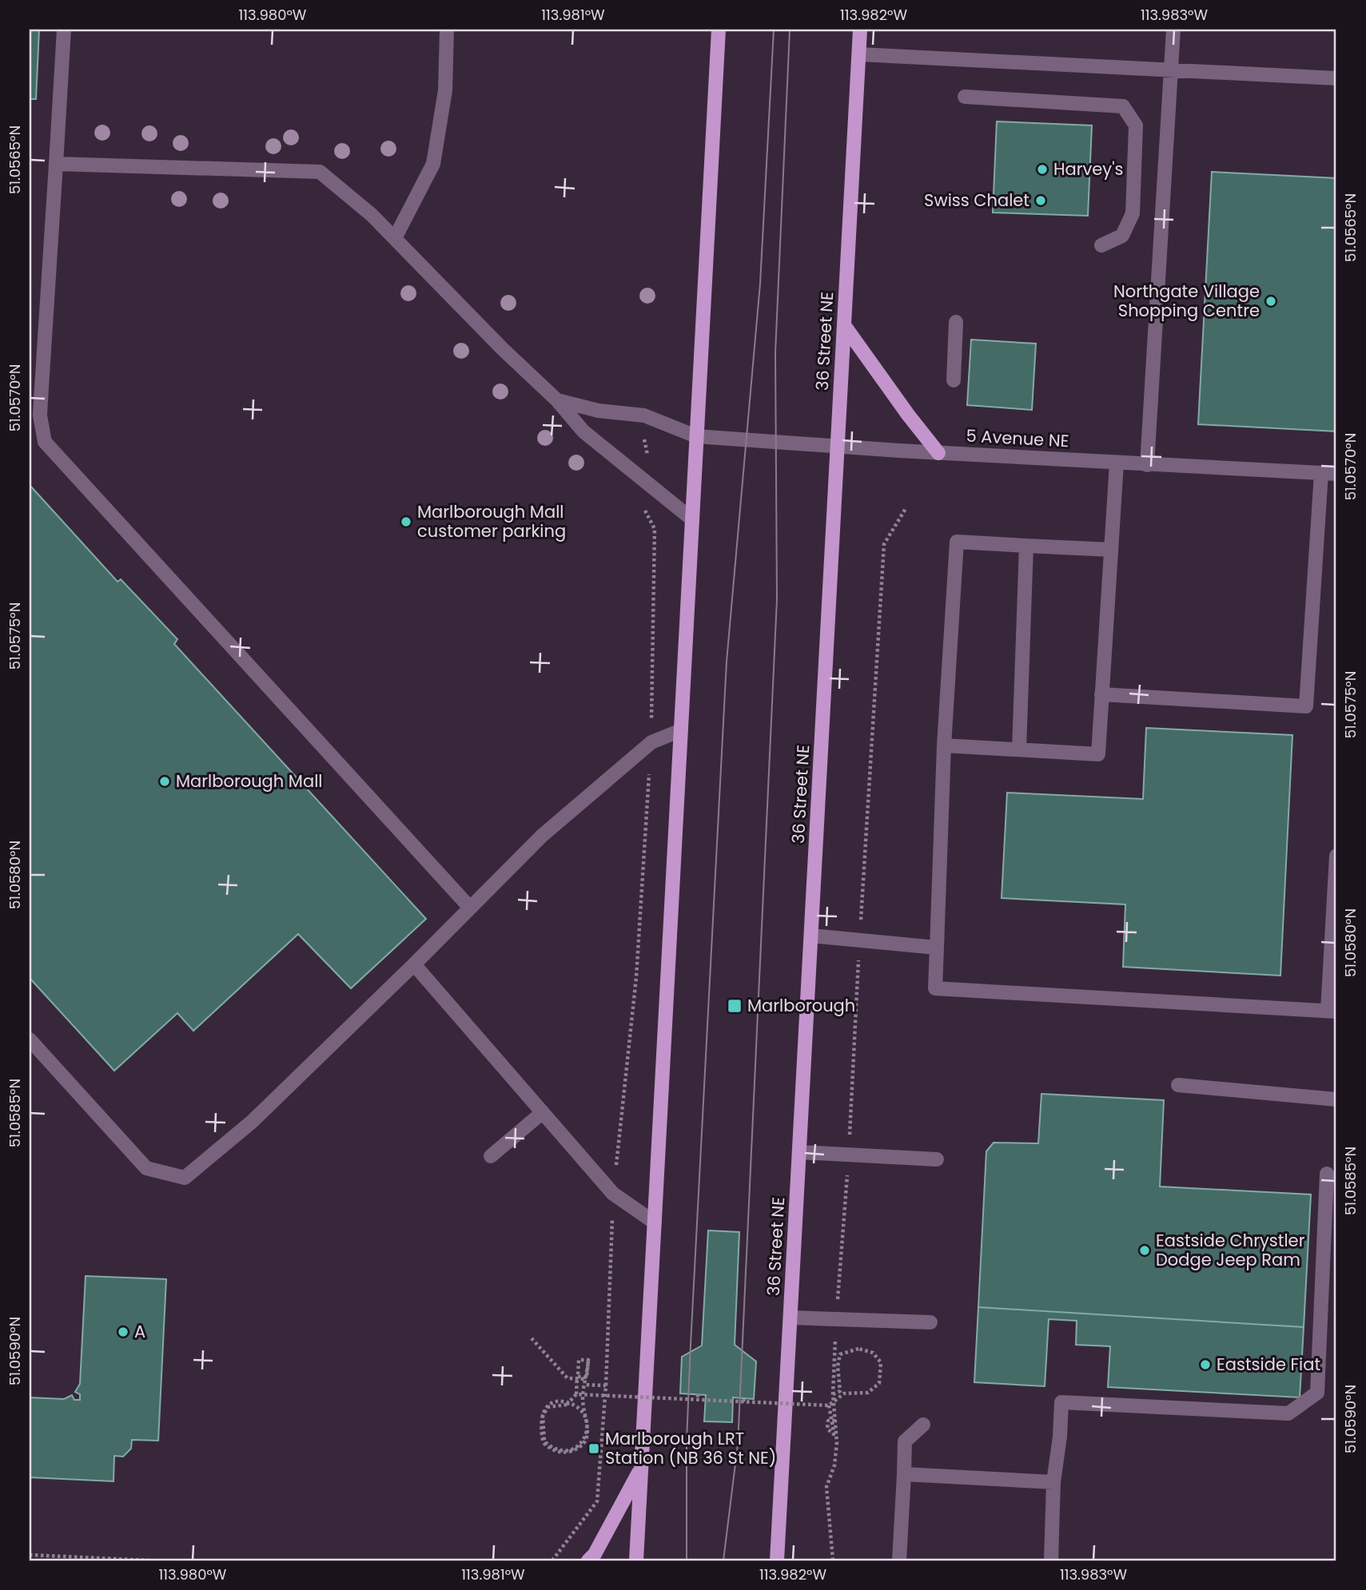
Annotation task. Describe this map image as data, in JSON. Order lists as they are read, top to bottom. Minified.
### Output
{"streets":{"main road":["36 Street NE"],"street":["5 Avenue NE"]},"crossings":[["36 Street NE","5 Avenue NE"]],"places":{"other":["Harvey's","Swiss Chalet","Northgate Village Shopping Centre","Marlborough Mall customer parking","Marlborough Mall","Eastside Chrystler Dodge Jeep Ram","A","Eastside Fiat"],"transit":["Marlborough","Marlborough LRT Station (NB 36 St NE)"]},"coordinates":["113.980°W","113.981°W","113.982°W","113.983°W","51.0565°N","51.0570°N","51.0575°N","51.0580°N","51.0585°N","51.0590°N"]}
